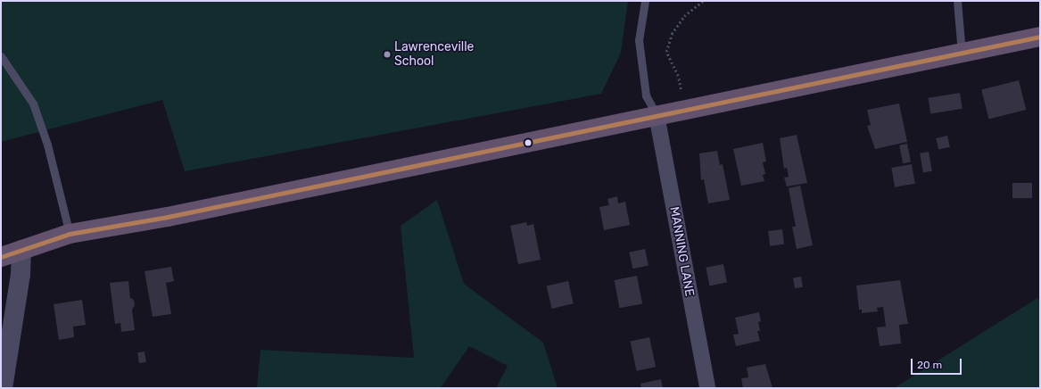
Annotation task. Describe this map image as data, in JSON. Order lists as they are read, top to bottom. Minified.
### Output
{"streets":{"street":["MANNING LANE"]},"places":["Lawrenceville School"],"scale_bar":"20 m"}
